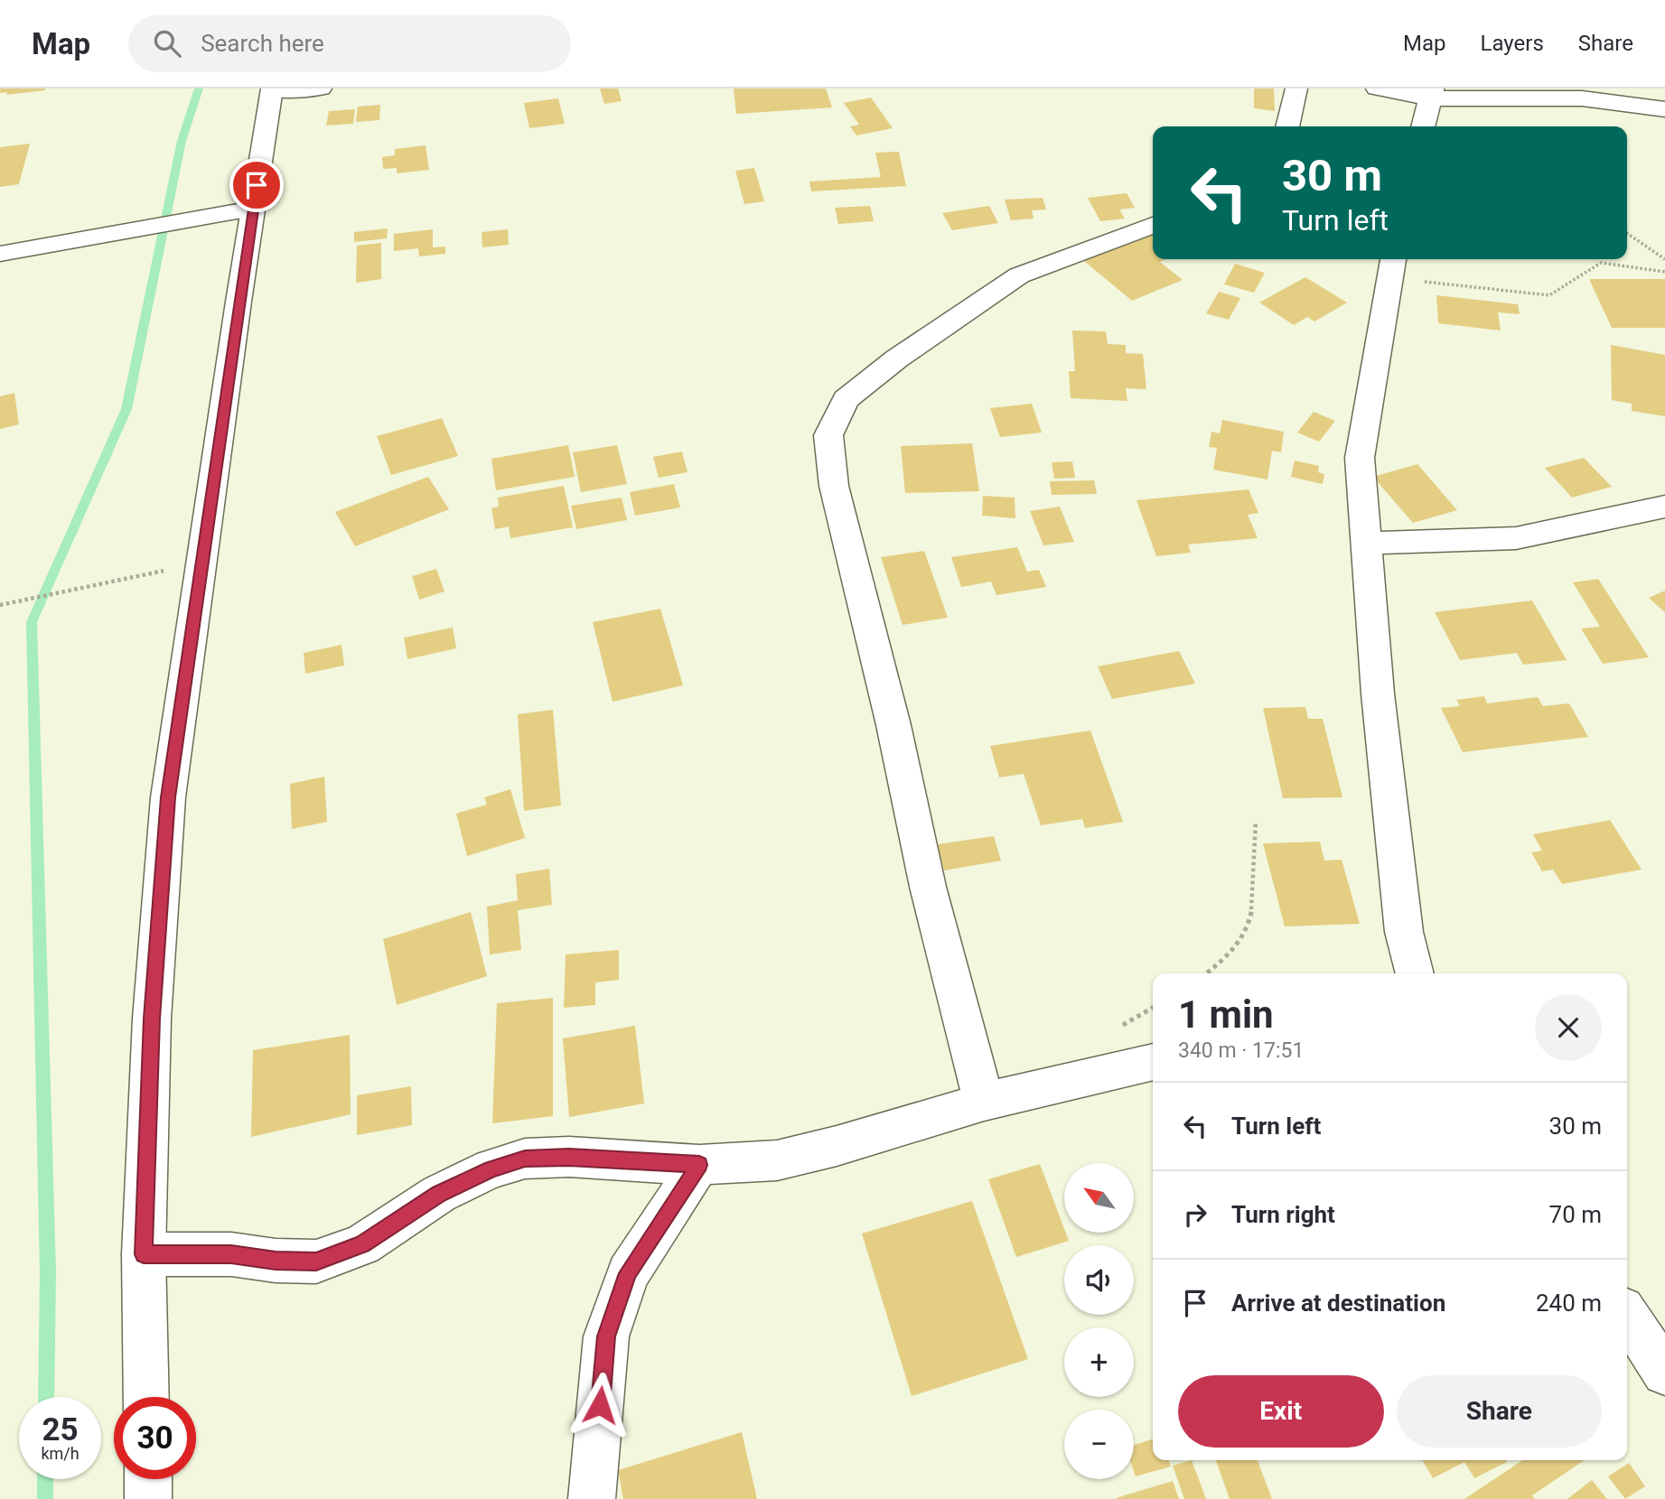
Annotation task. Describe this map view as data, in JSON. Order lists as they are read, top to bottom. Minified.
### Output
{"north":"top left","page":{"header":"Map","search":"Search here","nav":["Map","Layers","Share"],"turn":["30 m","Turn left"],"heading":["1 min","340 m · 17:51"],"list":[{"name":"Turn left","value":"30 m"},{"name":"Turn right","value":"70 m"},{"name":"Arrive at destination","value":"240 m"}],"map_buttons":["+","−"],"buttons":["Exit","Share"],"speed":"25 km/h","limit":"30"}}
